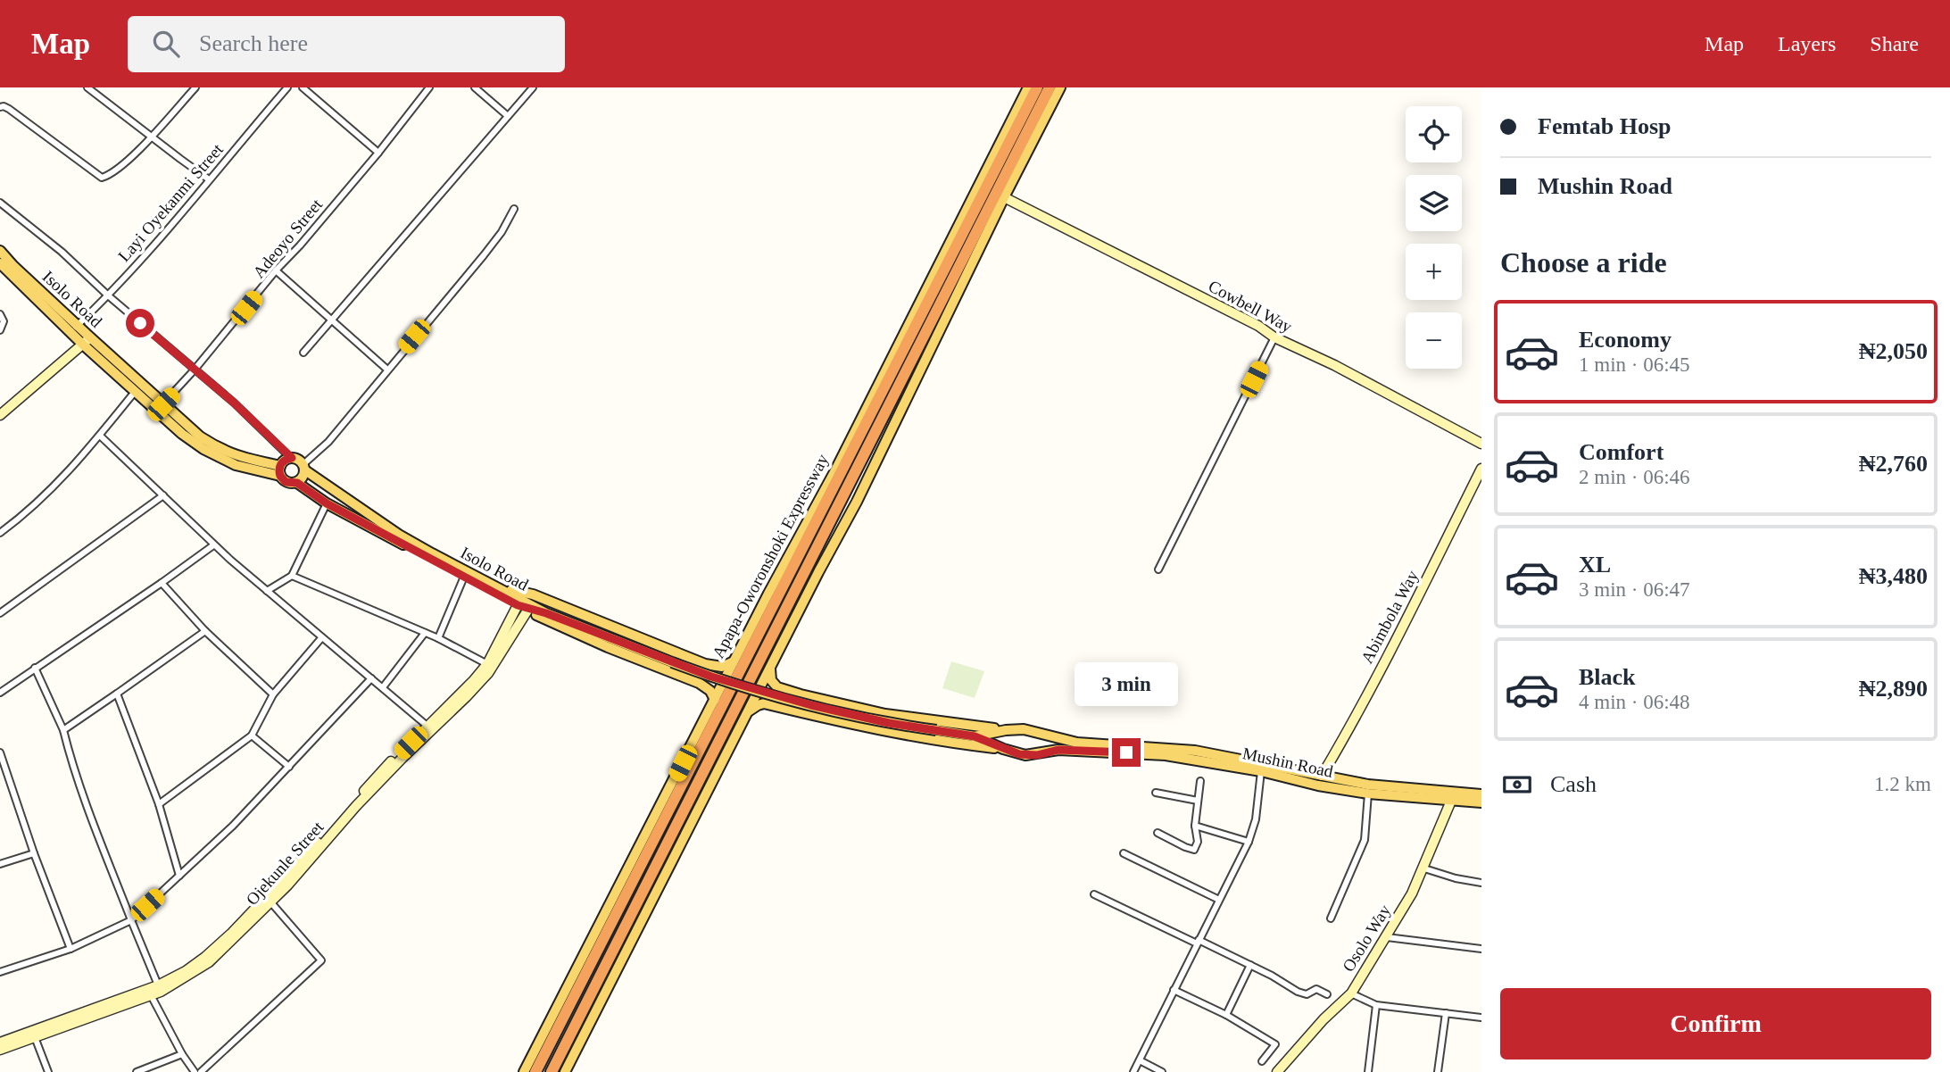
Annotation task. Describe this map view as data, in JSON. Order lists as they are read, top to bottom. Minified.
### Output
{"streets":{"highway":["Apapa-Oworonshoki Expressway"],"main road":["Isolo Road","Mushin Road"],"street":["Layi Oyekanmi Street","Adeoyo Street","Cowbell Way","Abimbola Way","Ojekunle Street","Osolo Way"]},"crossings":[["Layi Oyekanmi Street","Isolo Road"],["Adeoyo Street","Isolo Road"],["Abimbola Way","Mushin Road"],["Mushin Road","Osolo Way"]],"page":{"header":"Map","search":"Search here","nav":["Map","Layers","Share"],"banner":["Femtab Hosp","Mushin Road"],"map_buttons":["+","−"],"heading":"Choose a ride","list":[{"name":"Economy","note":"1 min · 06:45","value":"₦2,050"},{"name":"Comfort","note":"2 min · 06:46","value":"₦2,760"},{"name":"XL","note":"3 min · 06:47","value":"₦3,480"},{"name":"Black","note":"4 min · 06:48","value":"₦2,890"}],"bubble":"3 min","pay":["Cash","1.2 km"],"buttons":"Confirm"}}
